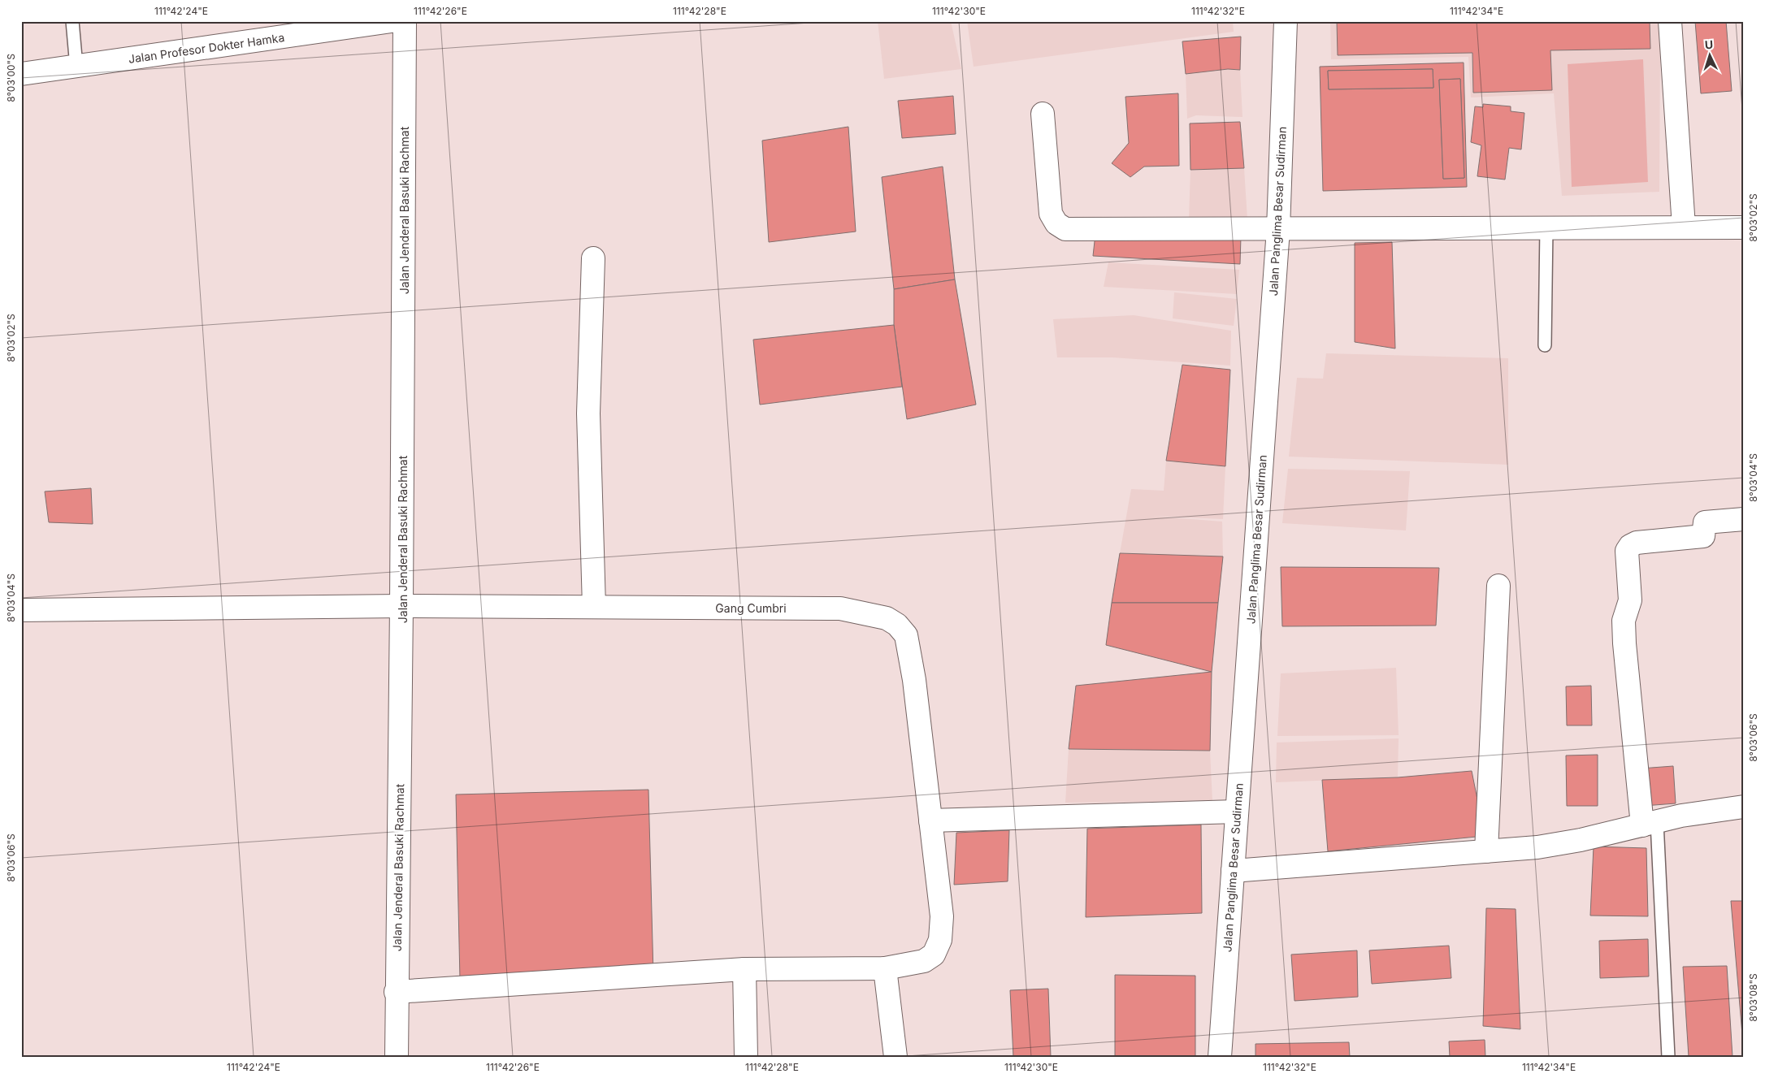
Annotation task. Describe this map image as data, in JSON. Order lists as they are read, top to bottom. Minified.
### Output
{"streets":{"street":["Jalan Profesor Dokter Hamka","Jalan Jenderal Basuki Rachmat","Jalan Panglima Besar Sudirman","Gang Cumbri"]},"crossings":[["Jalan Jenderal Basuki Rachmat","Gang Cumbri"]],"north":"top","coordinates":["111°42'24\"E","111°42'26\"E","111°42'28\"E","111°42'30\"E","111°42'32\"E","111°42'34\"E","8°03'00\"S","8°03'02\"S","8°03'04\"S","8°03'06\"S","8°03'08\"S"]}
